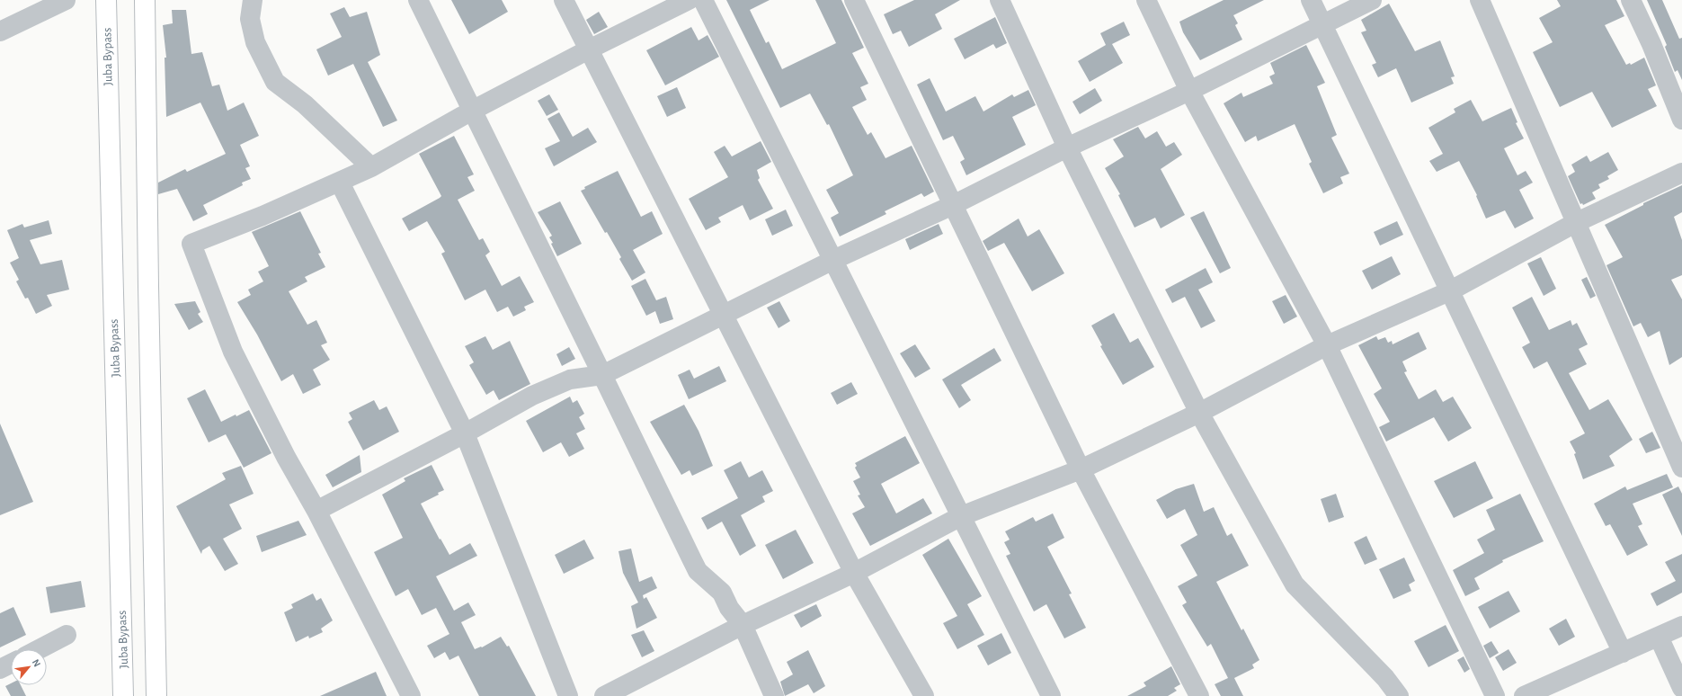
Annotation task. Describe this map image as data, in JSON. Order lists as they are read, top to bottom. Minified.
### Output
{"streets":{"main road":["Juba Bypass"]},"north":"top right"}
